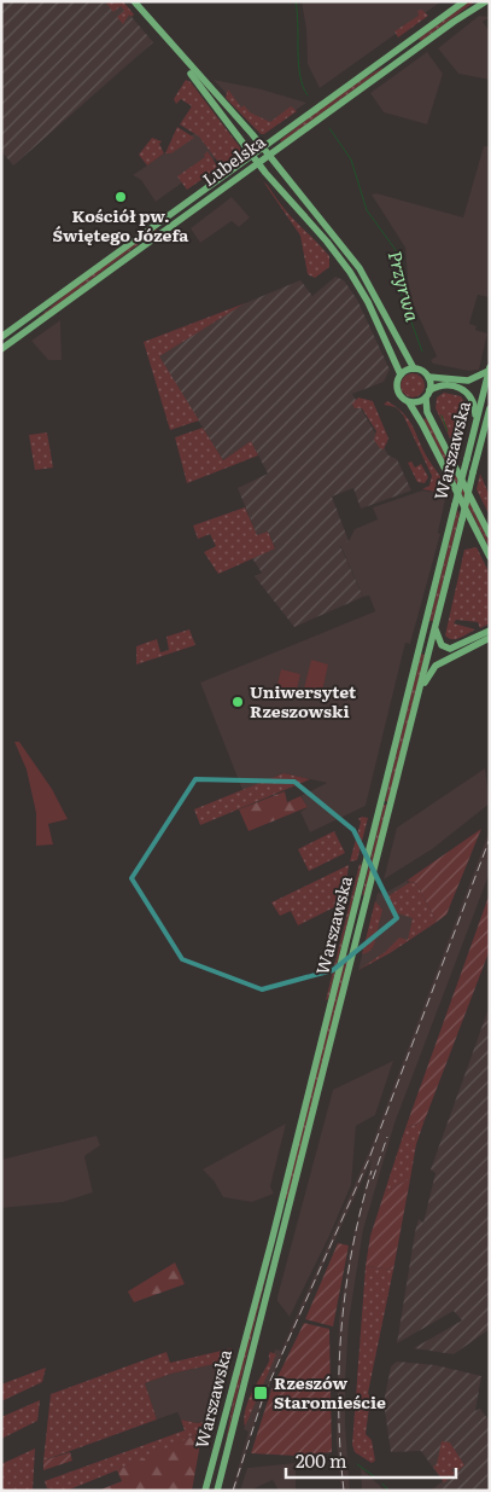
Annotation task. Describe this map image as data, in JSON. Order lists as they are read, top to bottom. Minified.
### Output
{"streets":{"main road":["Lubelska","Warszawska"]},"water":["Przyrwa"],"places":{"other":["Kościół pw. Świętego Józefa","Uniwersytet Rzeszowski"],"transit":["Rzeszów Staromieście"]},"scale_bar":"200 m"}
